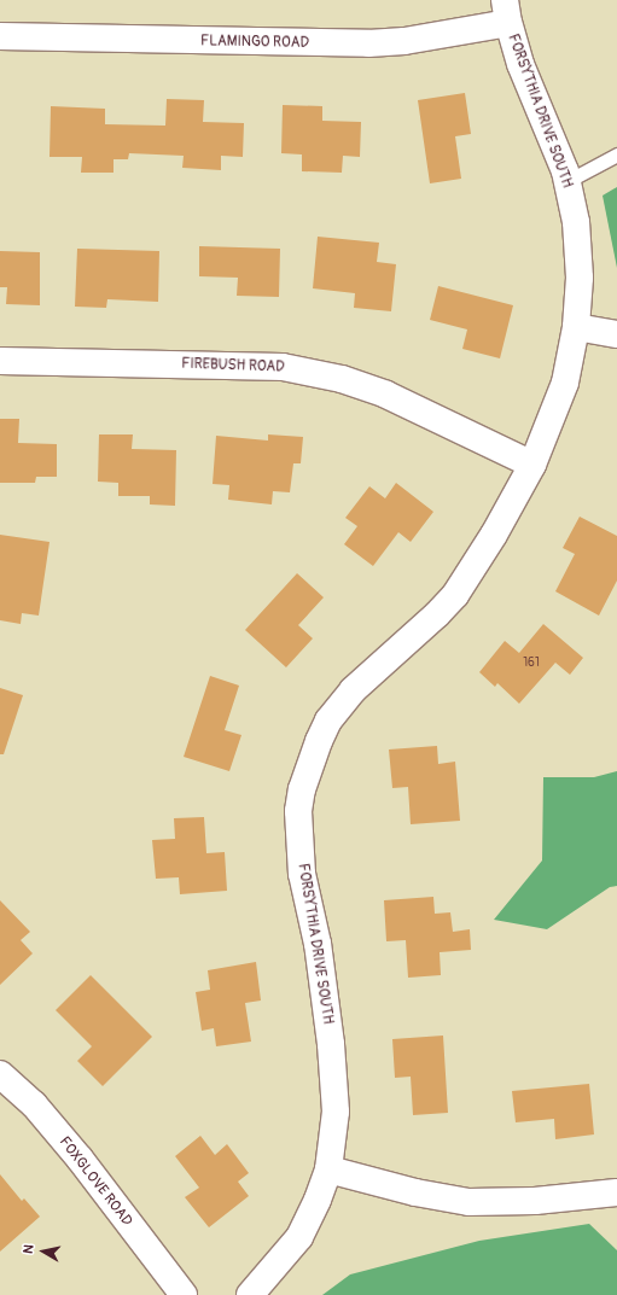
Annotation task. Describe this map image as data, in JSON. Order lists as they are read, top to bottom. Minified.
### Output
{"streets":{"street":["FLAMINGO ROAD","FORSYTHIA DRIVE SOUTH","FIREBUSH ROAD","FOXGLOVE ROAD"]},"crossings":[["FLAMINGO ROAD","FORSYTHIA DRIVE SOUTH"],["FORSYTHIA DRIVE SOUTH","FIREBUSH ROAD"]],"house_numbers":["161"],"north":"left"}
